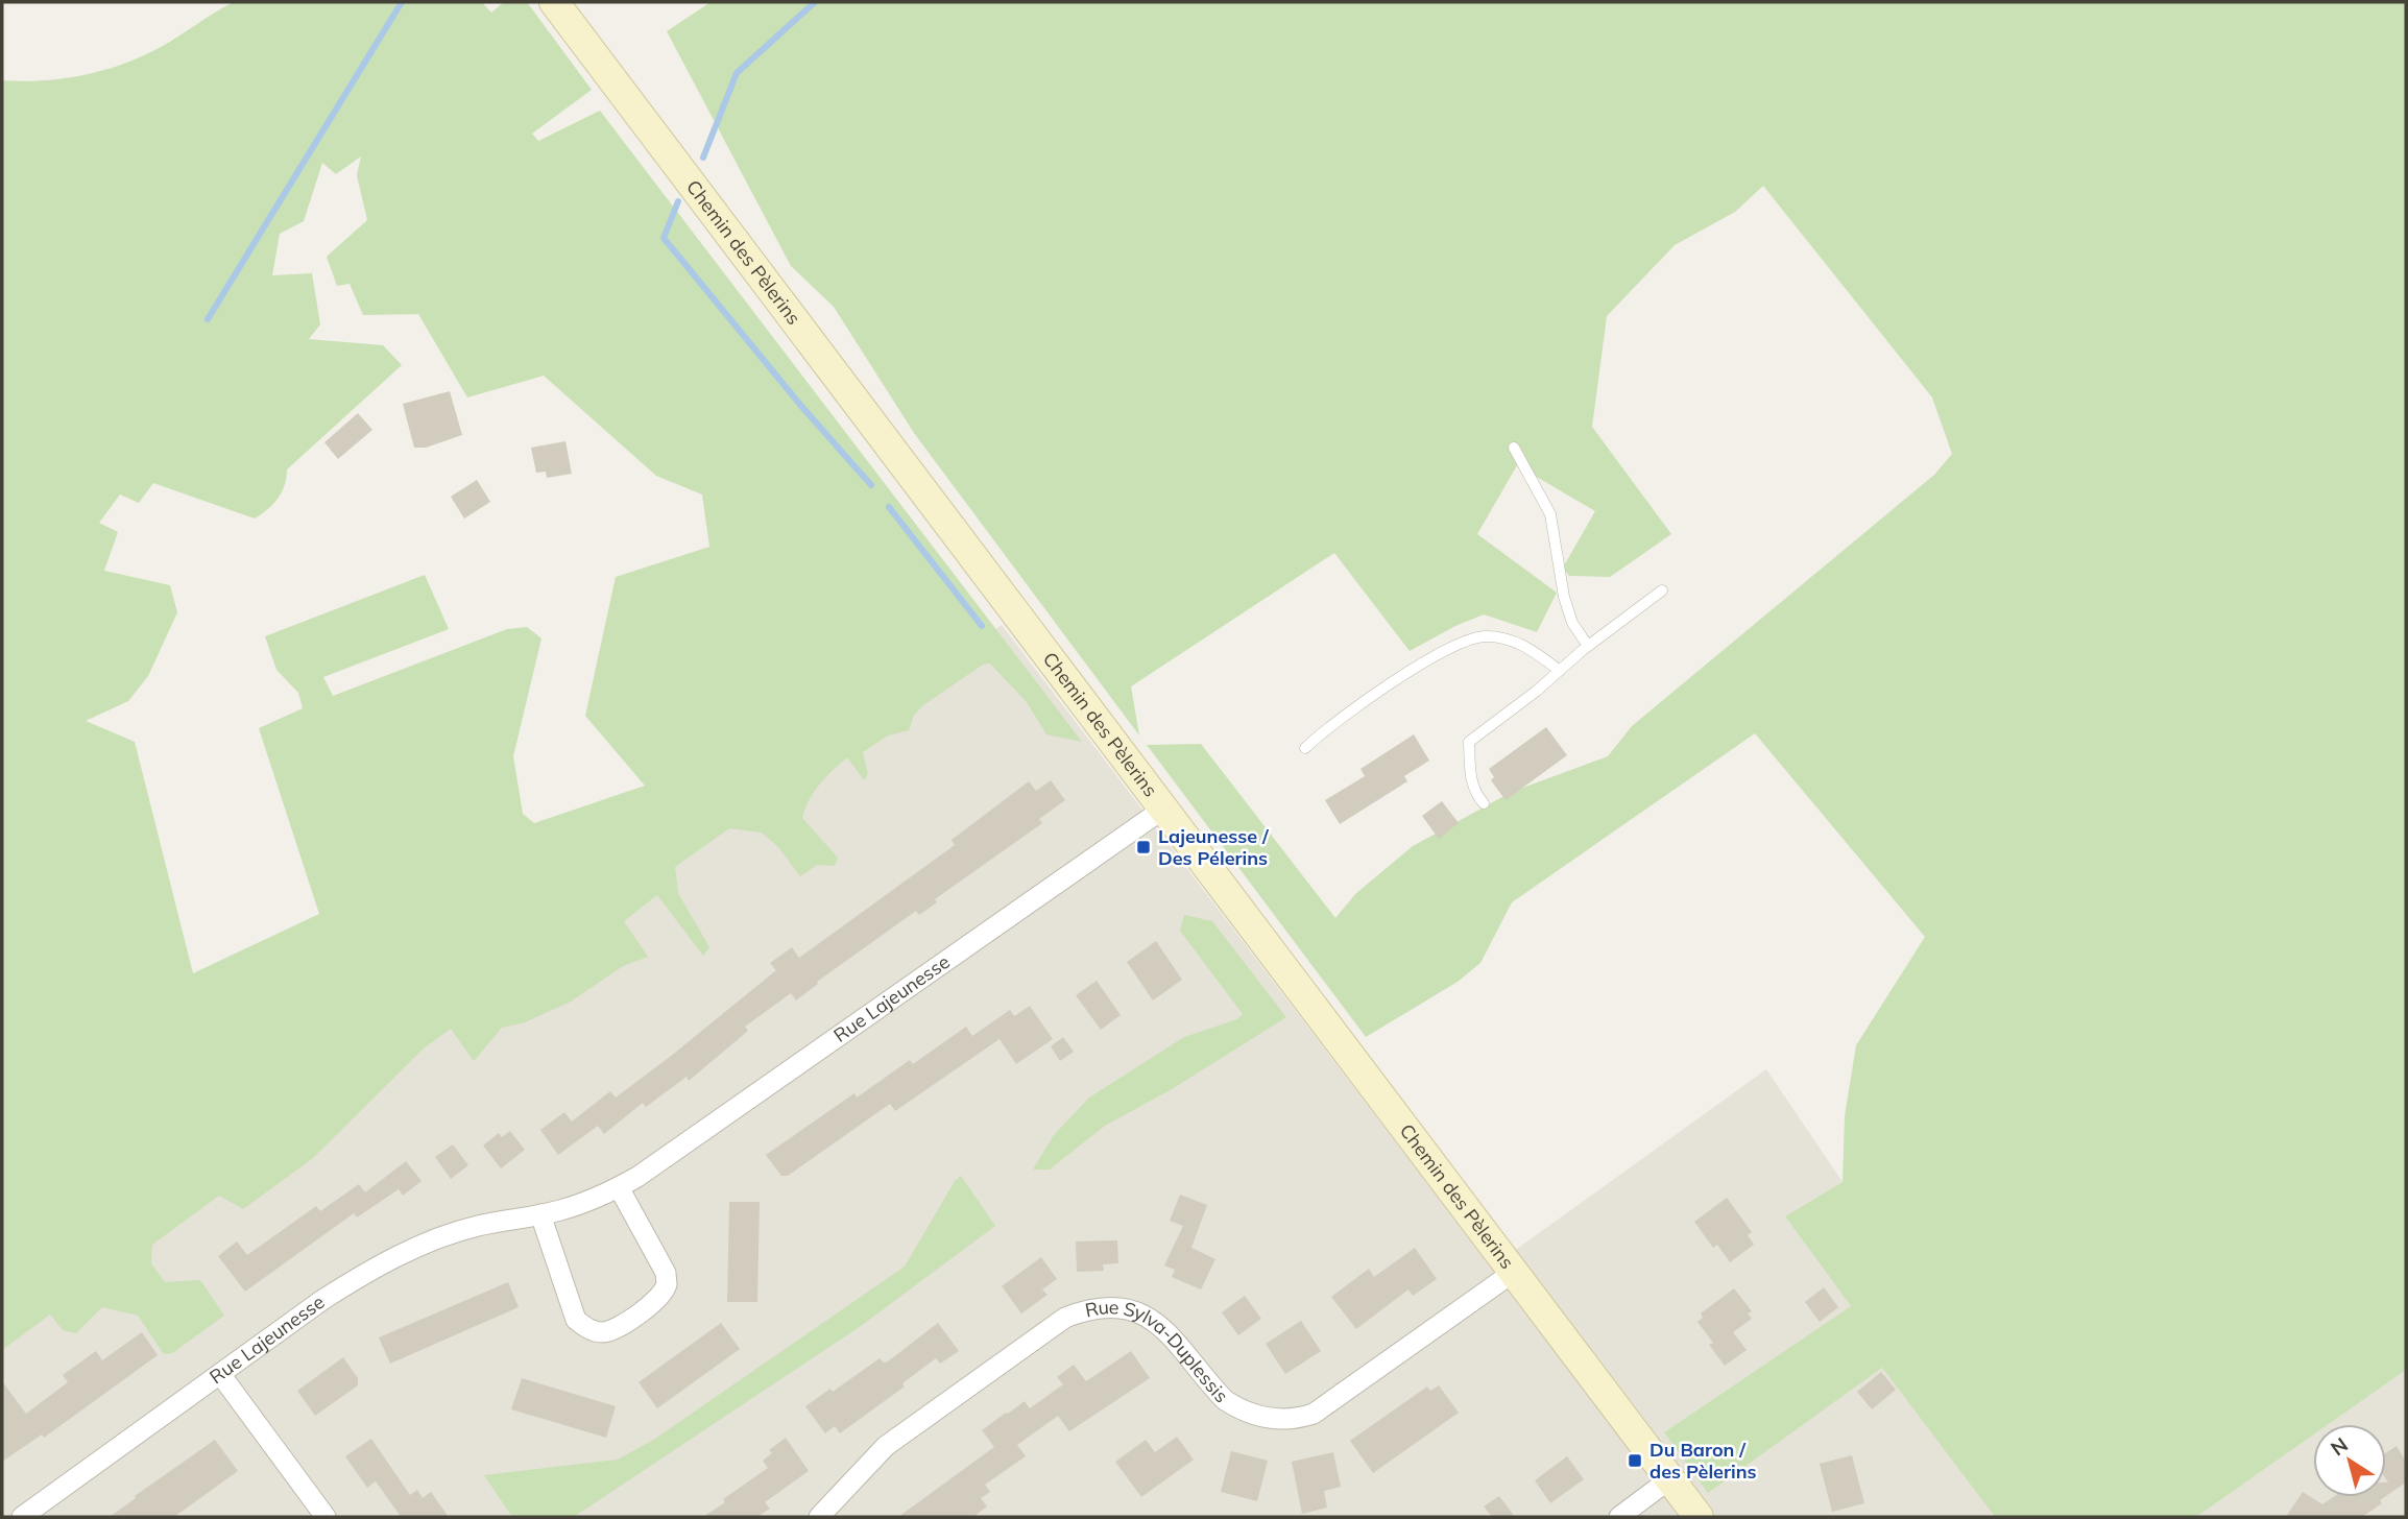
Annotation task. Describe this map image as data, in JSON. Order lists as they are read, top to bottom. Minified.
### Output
{"streets":{"street":["Chemin des Pèlerins","Rue Lajeunesse","Rue Sylva-Duplessis"]},"crossings":[["Chemin des Pèlerins","Rue Lajeunesse"],["Chemin des Pèlerins","Rue Sylva-Duplessis"]],"places":{"transit":["Lajeunesse / Des Pélerins","Du Baron / des Pèlerins"]},"north":"top left"}
